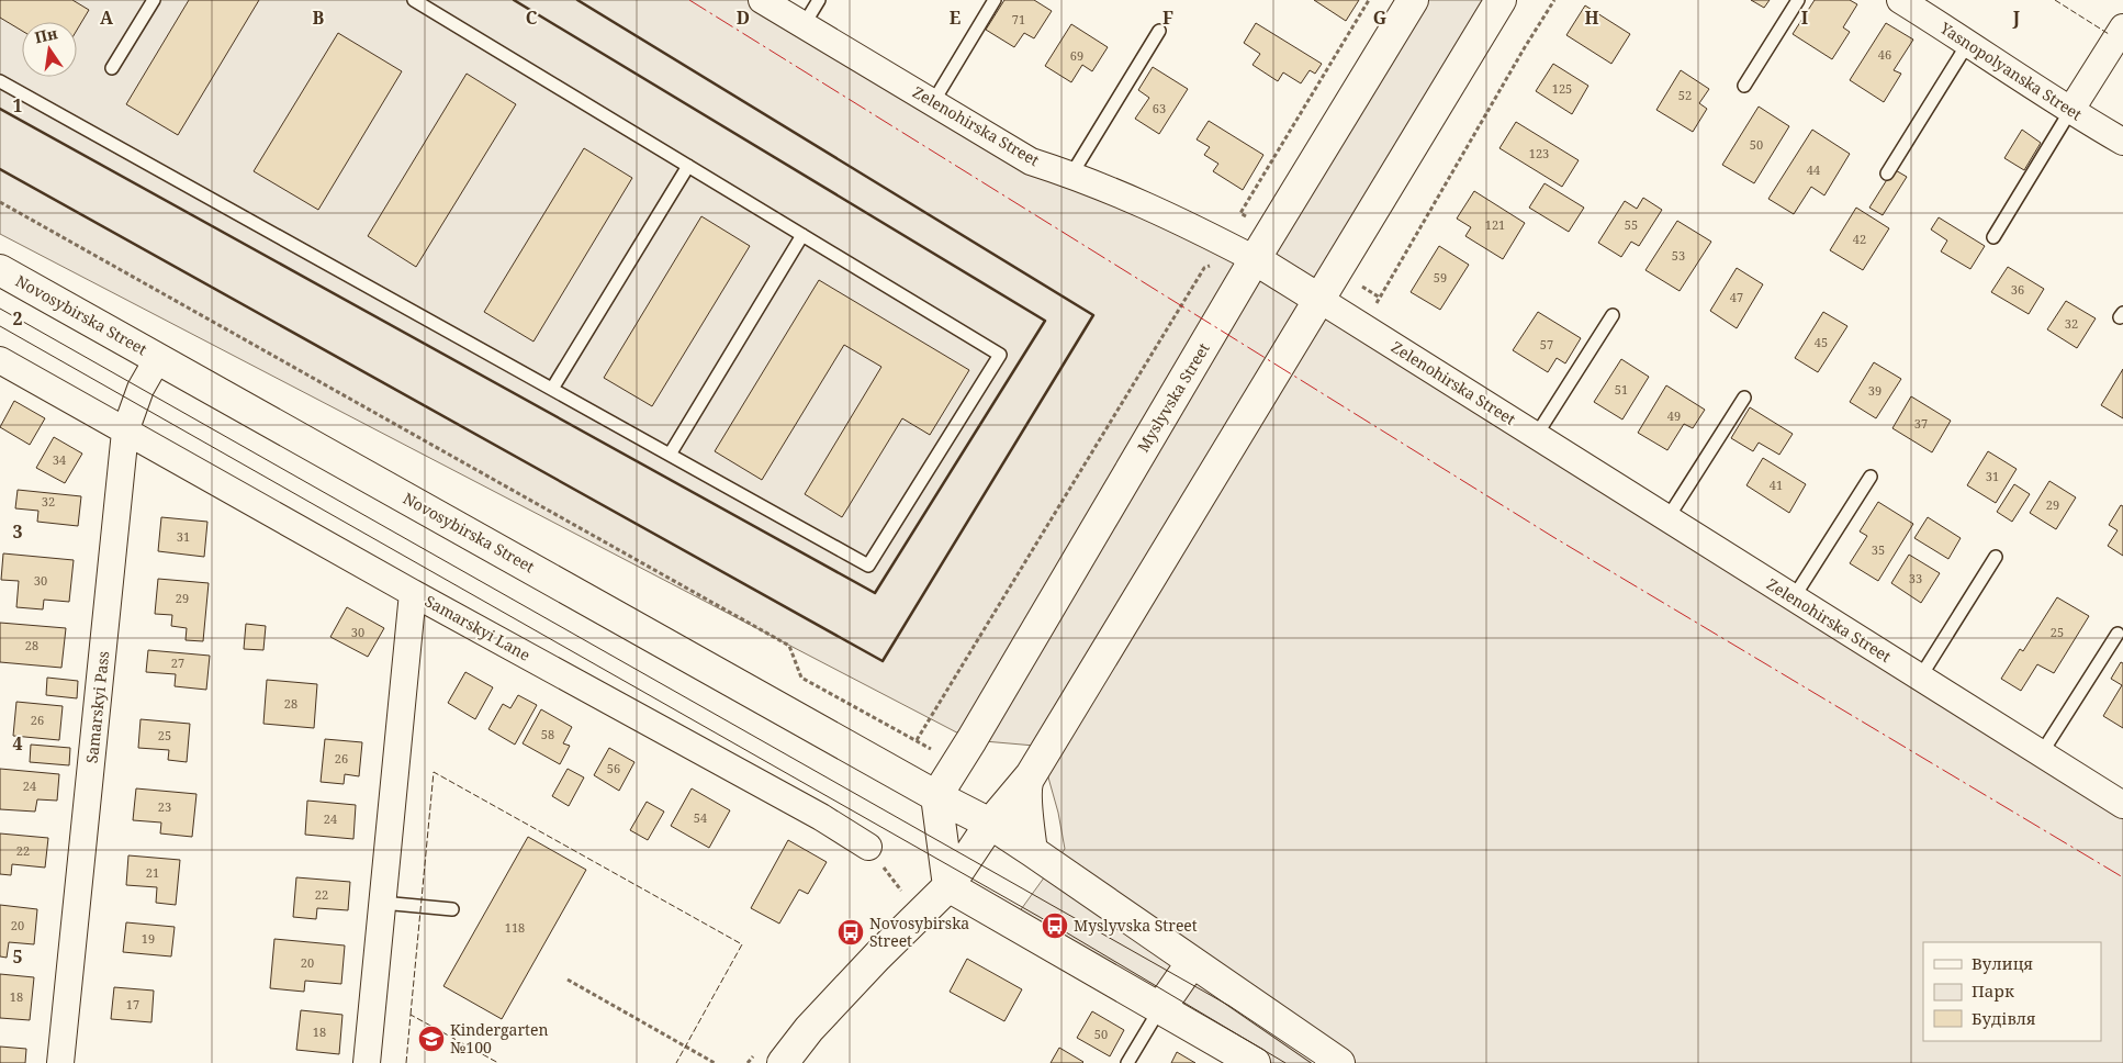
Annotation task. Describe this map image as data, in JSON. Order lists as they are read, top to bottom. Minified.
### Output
{"streets":{"street":["Yasnopolyanska Street","Zelenohirska Street","Novosybirska Street","Myslyvska Street","Samarskyi Lane","Samarskyi Pass"]},"crossings":[["Zelenohirska Street","Myslyvska Street"],["Novosybirska Street","Myslyvska Street"],["Novosybirska Street","Samarskyi Pass"]],"places":{"bus stop":["Myslyvska Street","Novosybirska Street"],"school or university":["Kindergarten №100"]},"house_numbers":["71","46","69","125","52","63","50","123","44","121","55","42","53","59","36","47","32","45","57","51","39","49","37","34","31","41","32","29","31","35","33","30","29","30","25","28","27","28","26","58","25","26","56","24","23","54","24","22","21","22","20","118","19","20","18","17","18","50"],"legend":["Вулиця","Парк","Будівля"],"north":"top","grid":{"columns":["A","B","C","D","E","F","G","H","I","J"],"rows":["1","2","3","4","5"]}}
